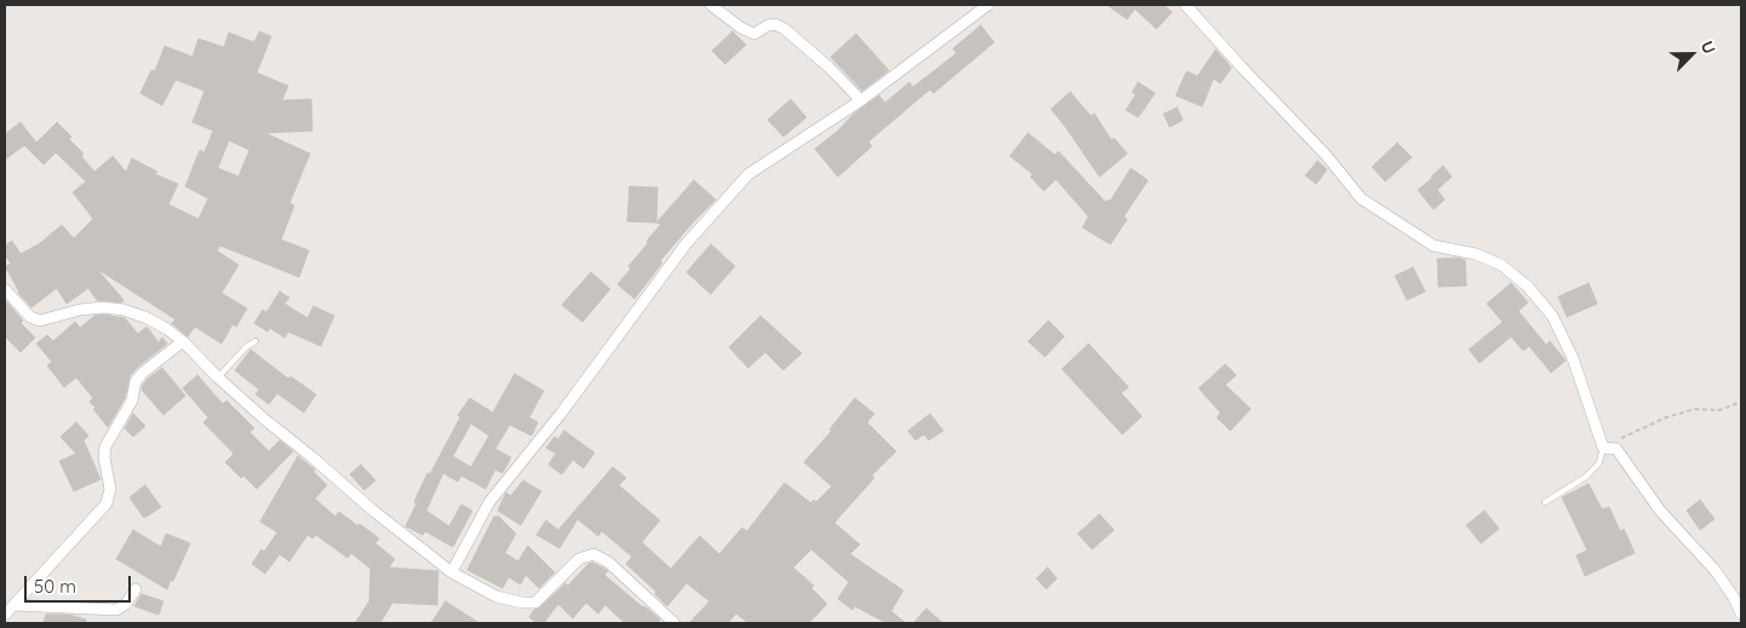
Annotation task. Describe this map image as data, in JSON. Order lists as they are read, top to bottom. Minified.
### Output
{"scale_bar":"50 m","north":"top right"}
